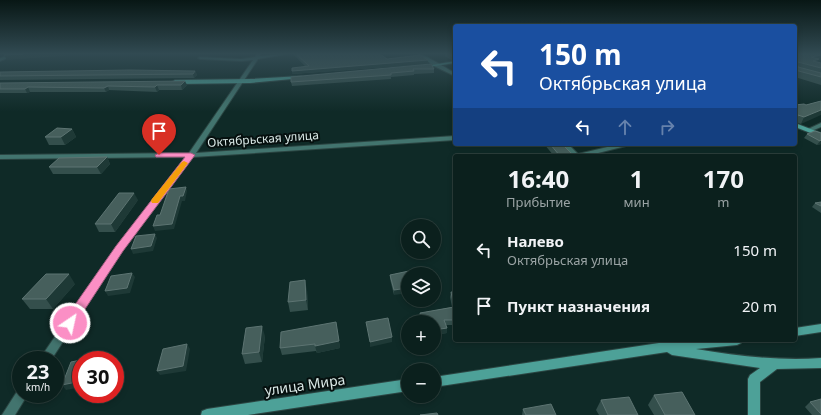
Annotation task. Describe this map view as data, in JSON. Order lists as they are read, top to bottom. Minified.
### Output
{"streets":{"main road":["улица Мира"],"street":["Октябрьская улица"]},"page":{"turn":["150 m","Октябрьская улица"],"eta":["16:40","Прибытие","1","мин","170","m"],"map_buttons":["+","−"],"list":[{"name":"Налево","note":"Октябрьская улица","value":"150 m"},{"name":"Пункт назначения","value":"20 m"}],"speed":"23 km/h","limit":"30"}}
